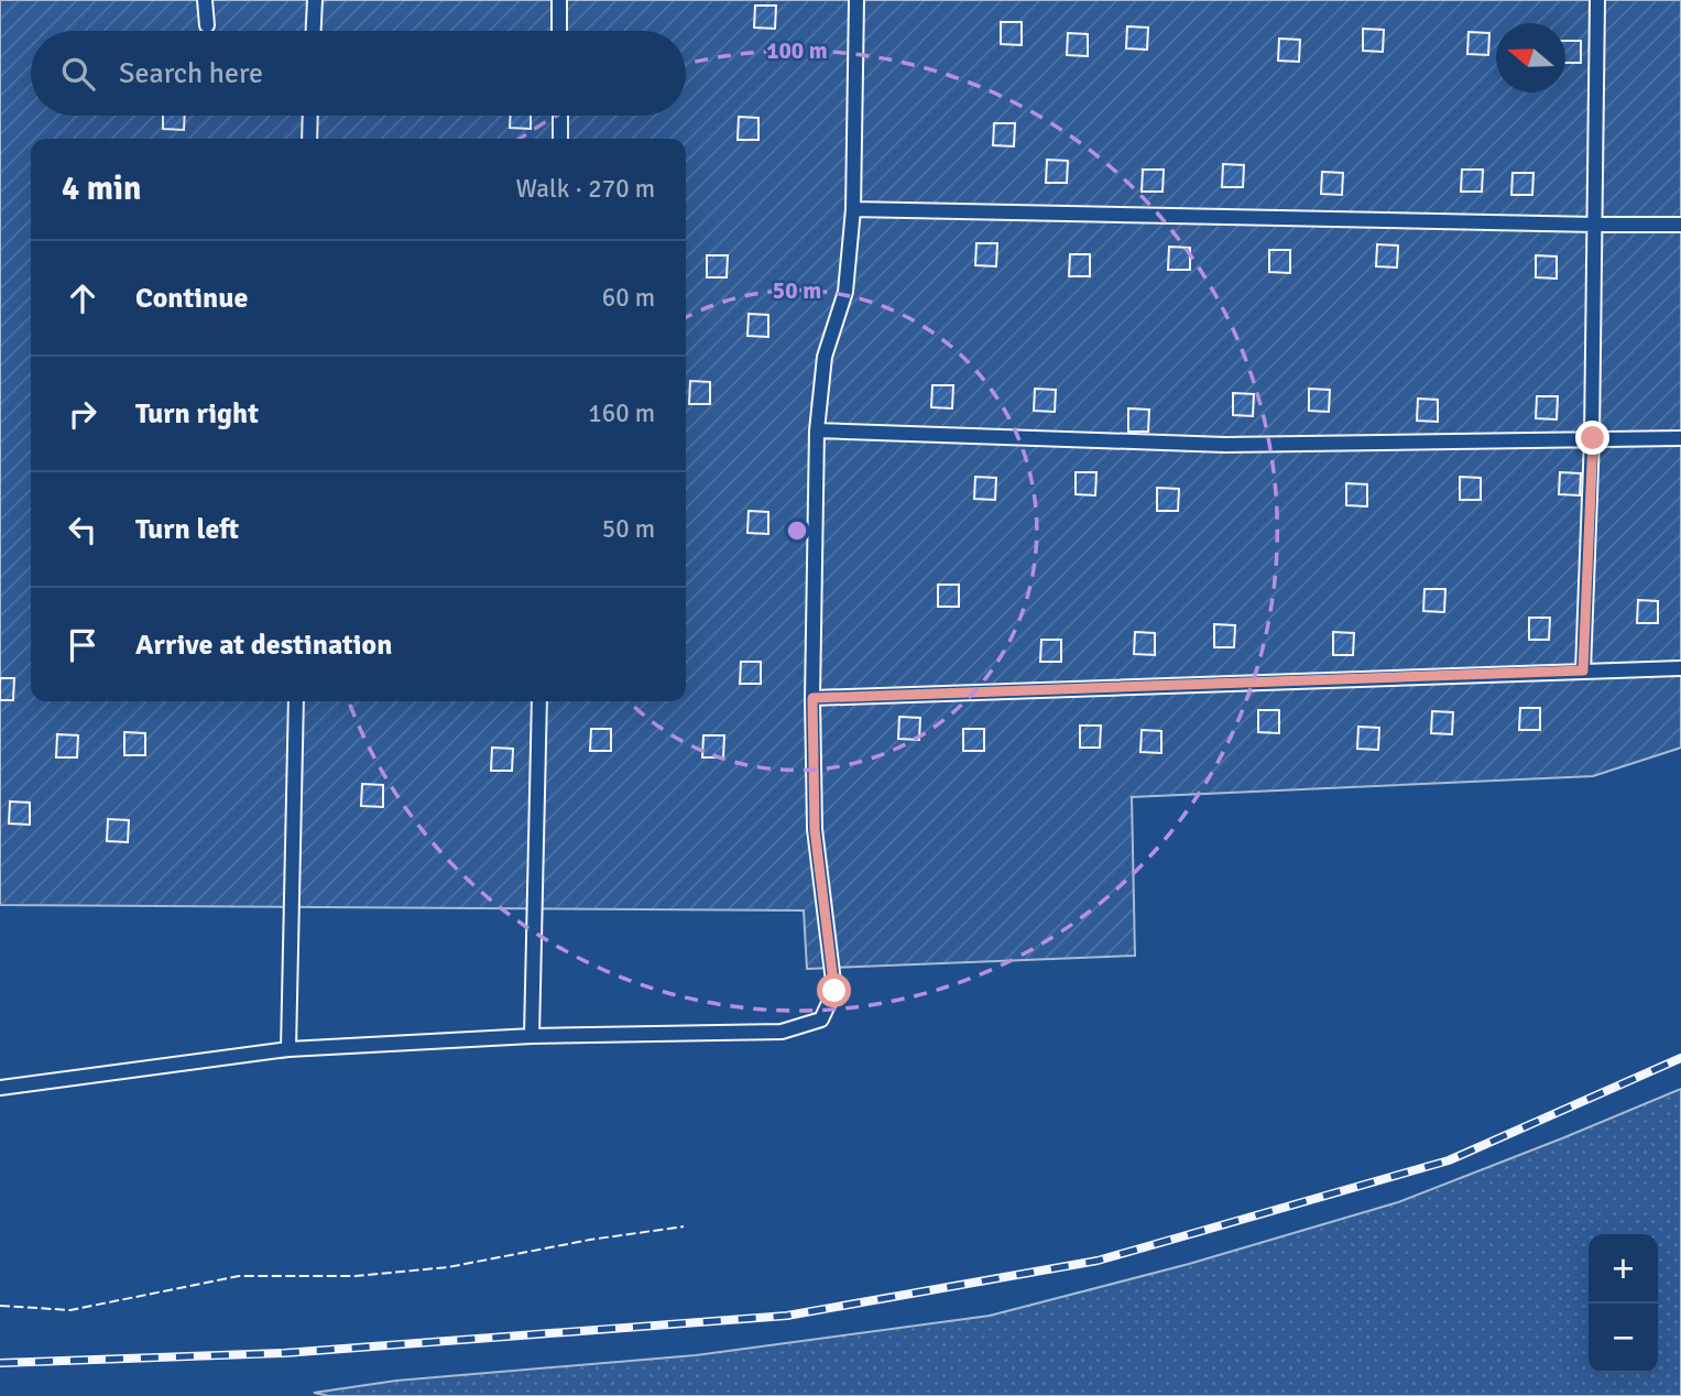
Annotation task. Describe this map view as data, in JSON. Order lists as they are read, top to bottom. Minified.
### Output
{"north":"left","page":{"search":"Search here","heading":["4 min","Walk · 270 m"],"list":[["Continue","60 m"],["Turn right","160 m"],["Turn left","50 m"],"Arrive at destination"],"map_buttons":["+","−"]},"rings":["100 m","50 m"]}
